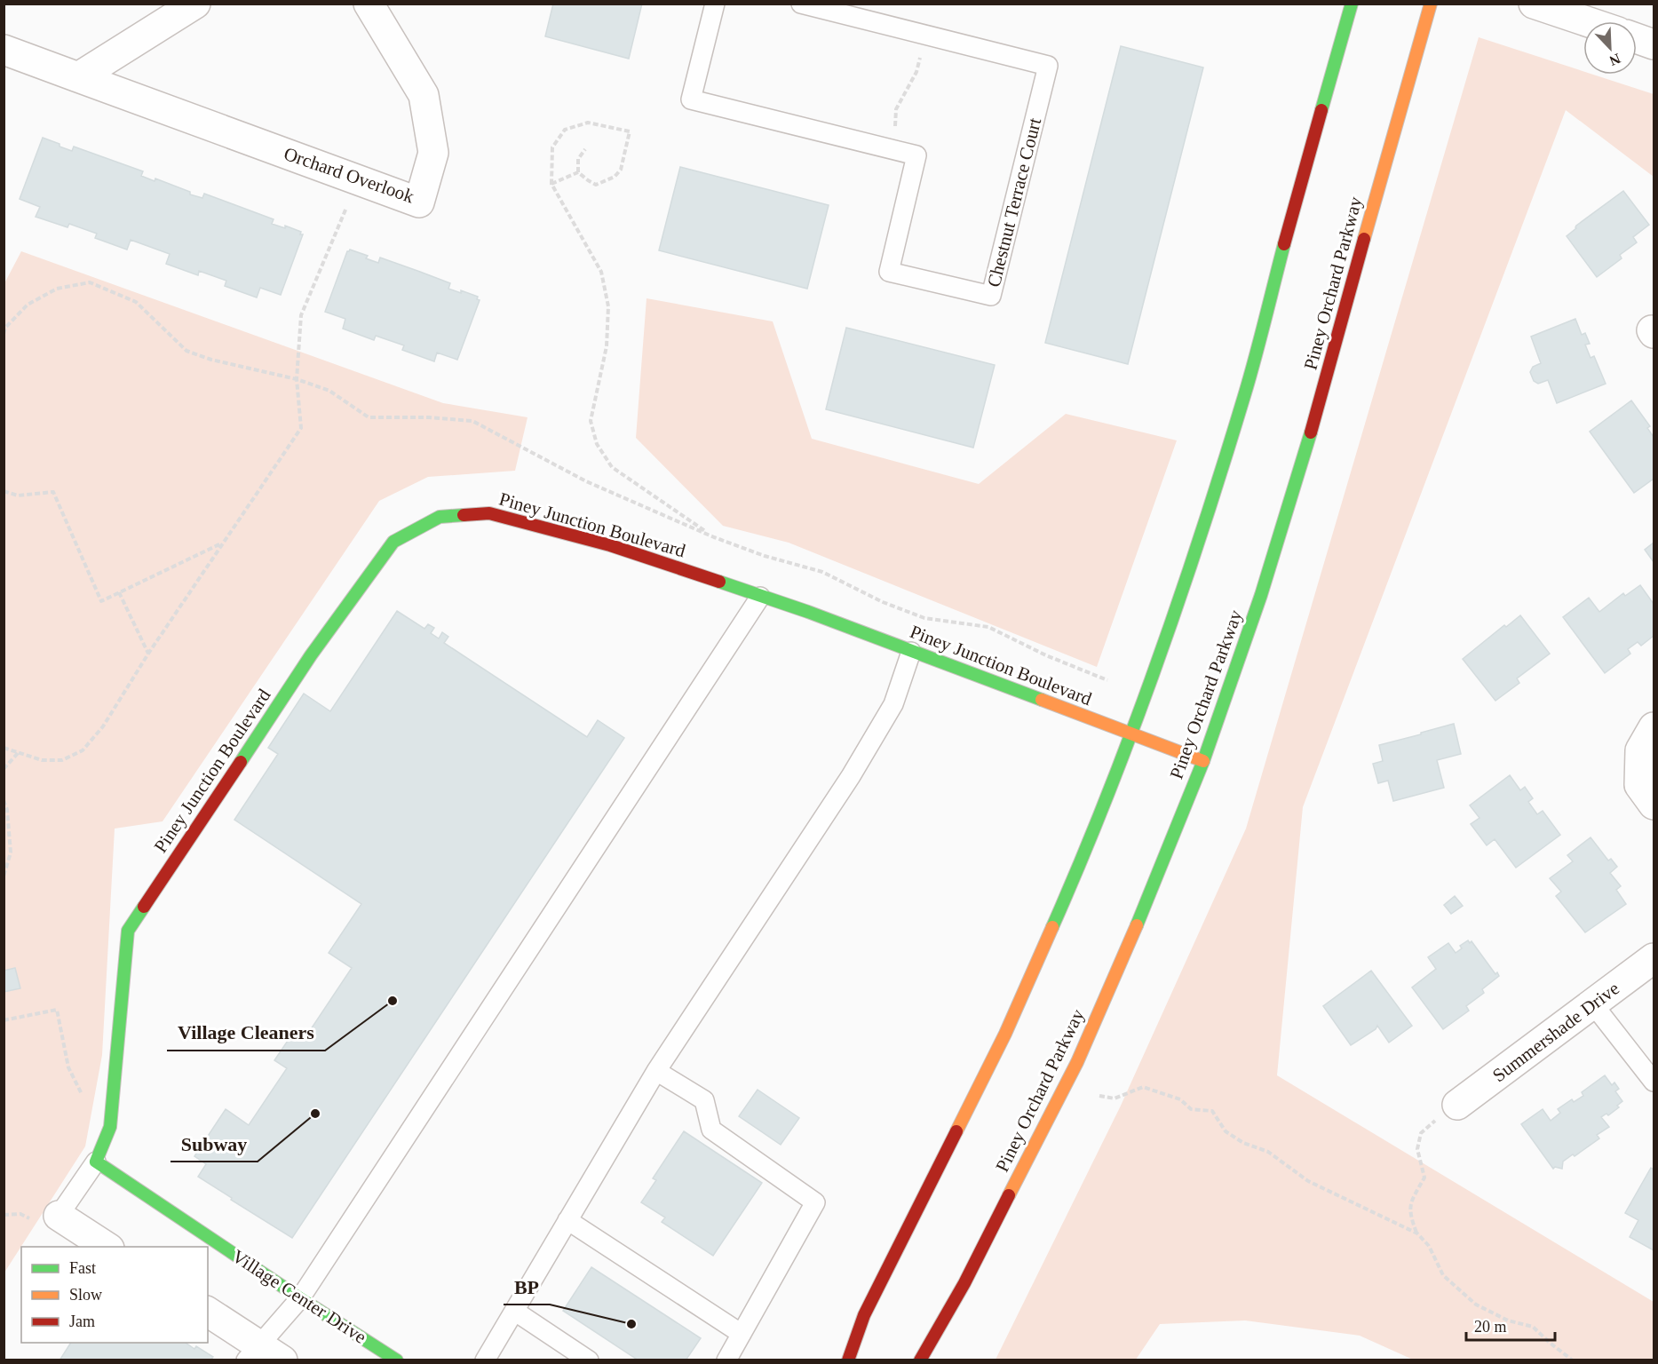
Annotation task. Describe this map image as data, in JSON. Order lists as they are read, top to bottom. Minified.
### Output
{"streets":{"street":["Orchard Overlook","Piney Orchard Parkway","Piney Junction Boulevard","Summershade Drive","Village Center Drive"],"lane":["Chestnut Terrace Court"]},"crossings":[["Piney Orchard Parkway","Piney Junction Boulevard"],["Piney Junction Boulevard","Village Center Drive"]],"places":["Village Cleaners","Subway","BP"],"legend":["Fast","Slow","Jam"],"scale_bar":"20 m","north":"bottom right"}
